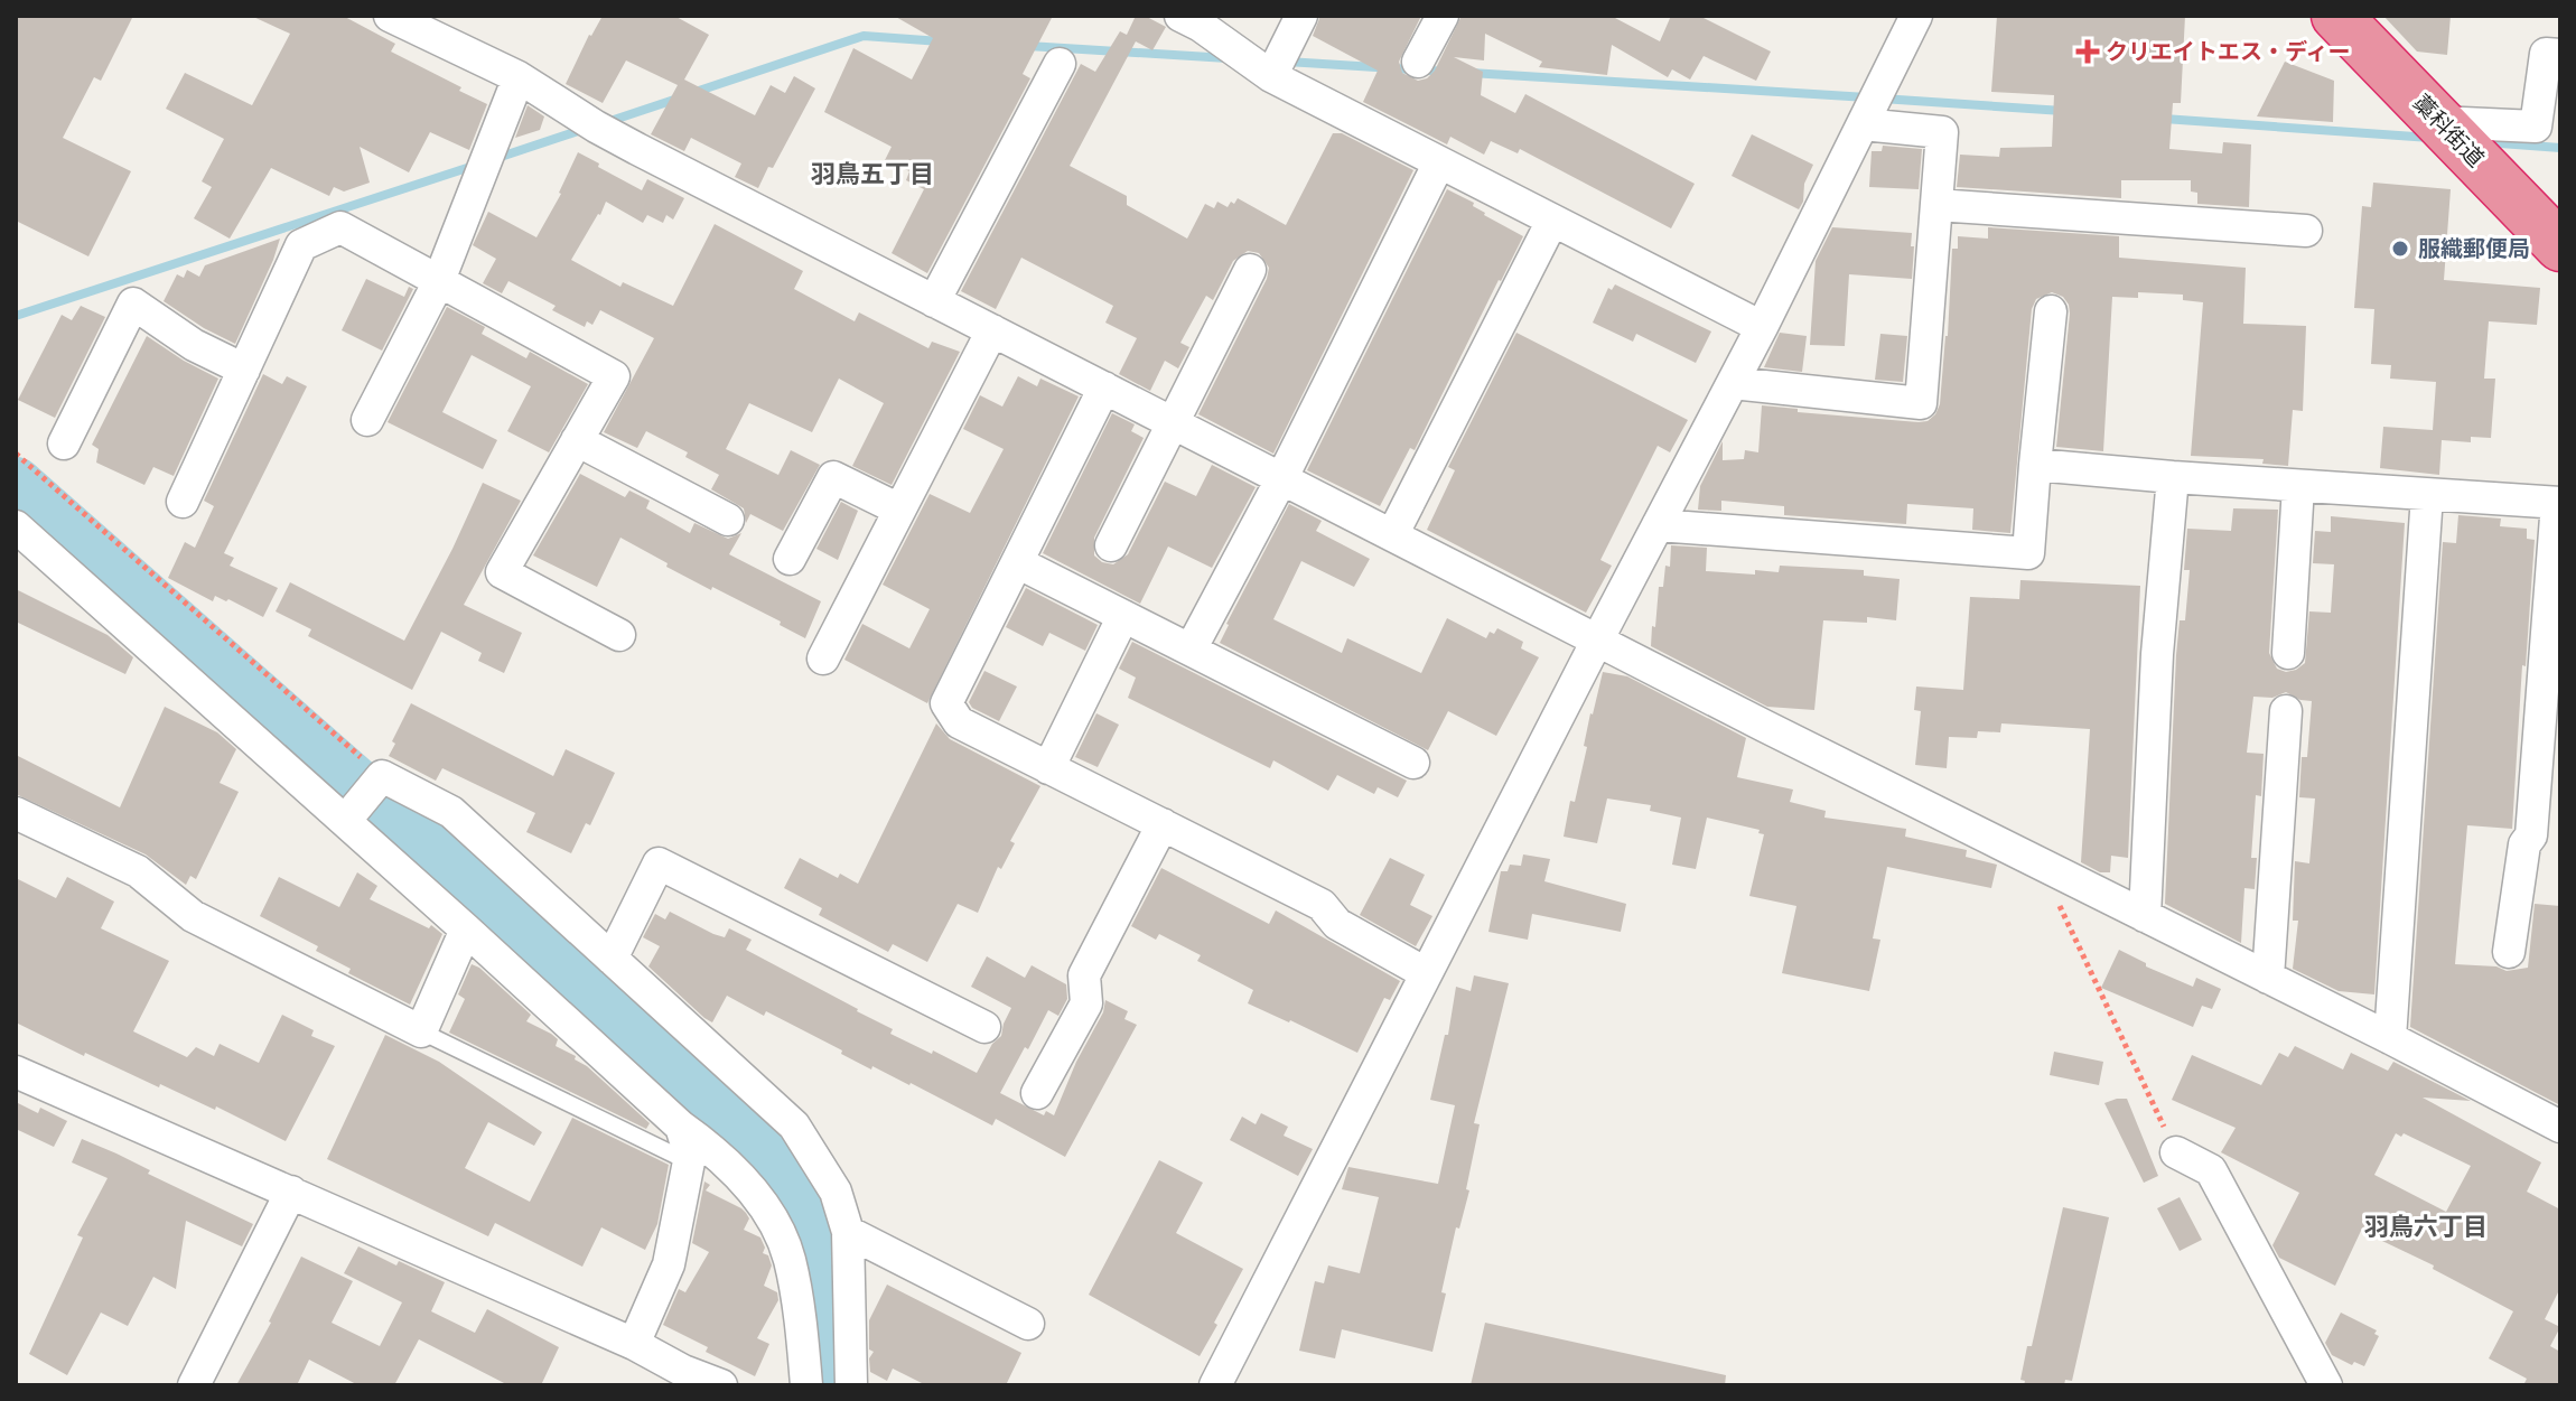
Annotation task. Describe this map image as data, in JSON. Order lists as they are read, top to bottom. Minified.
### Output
{"streets":{"highway":["藁科街道"]},"districts":["羽鳥五丁目","羽鳥六丁目"],"places":{"health":["クリエイトエス・ディー"],"other":["服織郵便局"]}}
